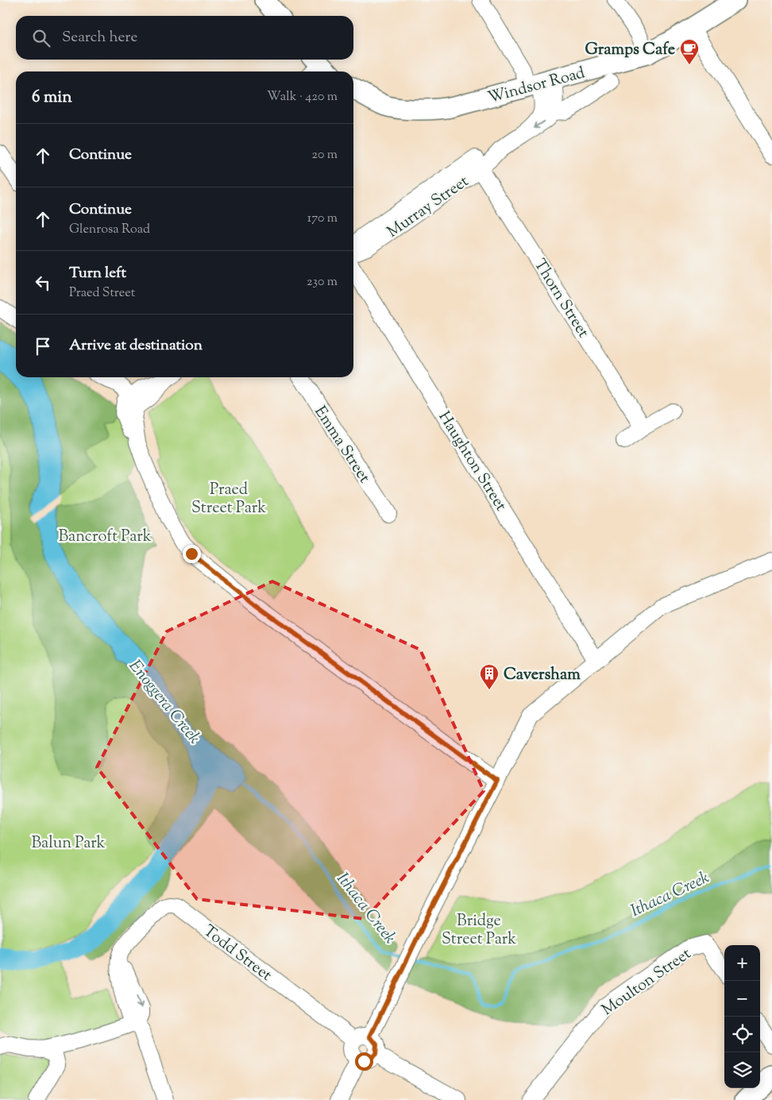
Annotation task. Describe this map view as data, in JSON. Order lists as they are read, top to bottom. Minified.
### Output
{"streets":{"main road":["Windsor Road"],"street":["Murray Street","Thorn Street","Emma Street","Haughton Street","Todd Street","Moulton Street"]},"crossings":[["Windsor Road","Murray Street"],["Murray Street","Thorn Street"]],"water":["Enoggera Creek","Ithaca Creek"],"parks":["Praed Street Park","Bancroft Park","Balun Park","Bridge Street Park"],"places":{"cafe":["Gramps Cafe"],"building":["Caversham"]},"page":{"search":"Search here","heading":["6 min","Walk · 420 m"],"list":[["Continue","20 m"],["Continue","Glenrosa Road","170 m"],["Turn left","Praed Street","230 m"],"Arrive at destination"],"map_buttons":["+","−"]}}
